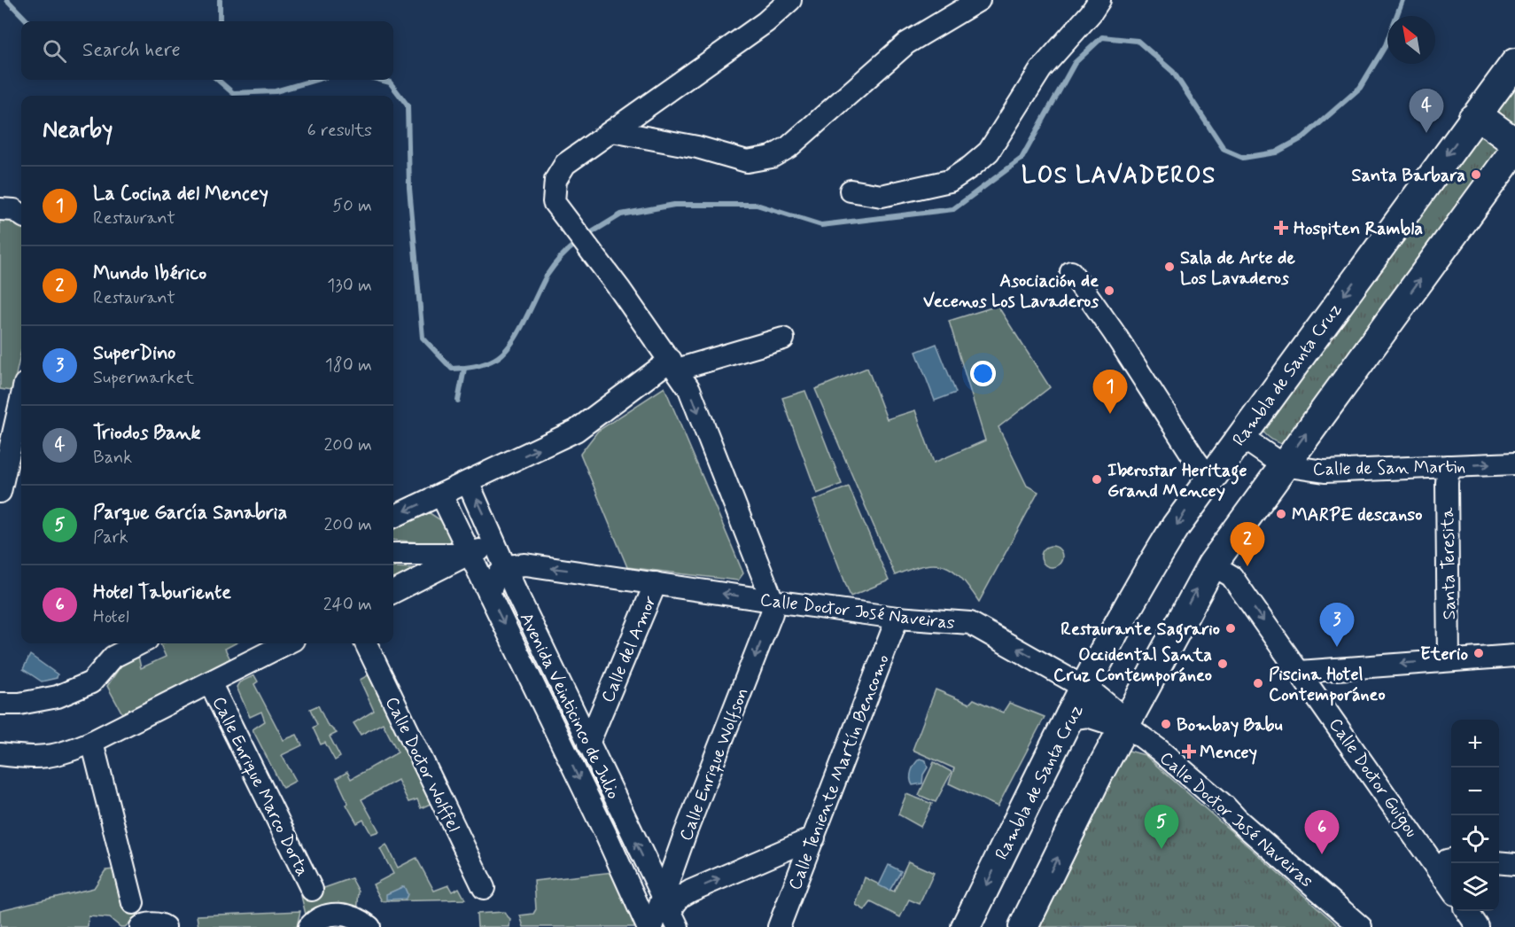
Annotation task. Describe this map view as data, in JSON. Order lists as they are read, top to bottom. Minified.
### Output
{"streets":{"main road":["Rambla de Santa Cruz"],"street":["Calle de San Martin","Santa Teresita","Calle Doctor José Naveiras","Calle del Amor","Avenida Veinticinco de Julio","Calle Doctor Wolffel","Calle Enrique Wolfson","Calle Teniente Martín Bencomo","Calle Doctor Guigou","Calle Enrique Marco Dorta"]},"crossings":[["Rambla de Santa Cruz","Calle de San Martin"],["Rambla de Santa Cruz","Calle Doctor José Naveiras"],["Calle de San Martin","Santa Teresita"],["Calle Doctor José Naveiras","Calle del Amor"],["Calle Doctor José Naveiras","Avenida Veinticinco de Julio"],["Calle Doctor José Naveiras","Calle Enrique Wolfson"],["Calle Doctor José Naveiras","Calle Teniente Martín Bencomo"],["Calle del Amor","Avenida Veinticinco de Julio"],["Avenida Veinticinco de Julio","Calle Enrique Wolfson"]],"one_way":["Calle Doctor José Naveiras","Calle Enrique Wolfson"],"districts":["LOS LAVADEROS"],"places":{"other":["Santa Barbara","Sala de Arte de Los Lavaderos","Asociación de Vecenos Los Lavaderos","Iberostar Heritage Grand Mencey","MARPE descanso","Restaurante Sagrario","Eterio","Occidental Santa Cruz Contemporáneo","Piscina Hotel Contemporáneo","Bombay Babu"],"health":["Hospiten Rambla","Mencey"]},"north":"top left","page":{"search":"Search here","pins":["4","1","2","3","5","6"],"heading":["Nearby","6 results"],"list":[{"mark":"1","name":"La Cocina del Mencey","note":"Restaurant","value":"50 m"},{"mark":"2","name":"Mundo Ibérico","note":"Restaurant","value":"130 m"},{"mark":"3","name":"SuperDino","note":"Supermarket","value":"180 m"},{"mark":"4","name":"Triodos Bank","note":"Bank","value":"200 m"},{"mark":"5","name":"Parque García Sanabria","note":"Park","value":"200 m"},{"mark":"6","name":"Hotel Taburiente","note":"Hotel","value":"240 m"}],"map_buttons":["+","−"]}}
